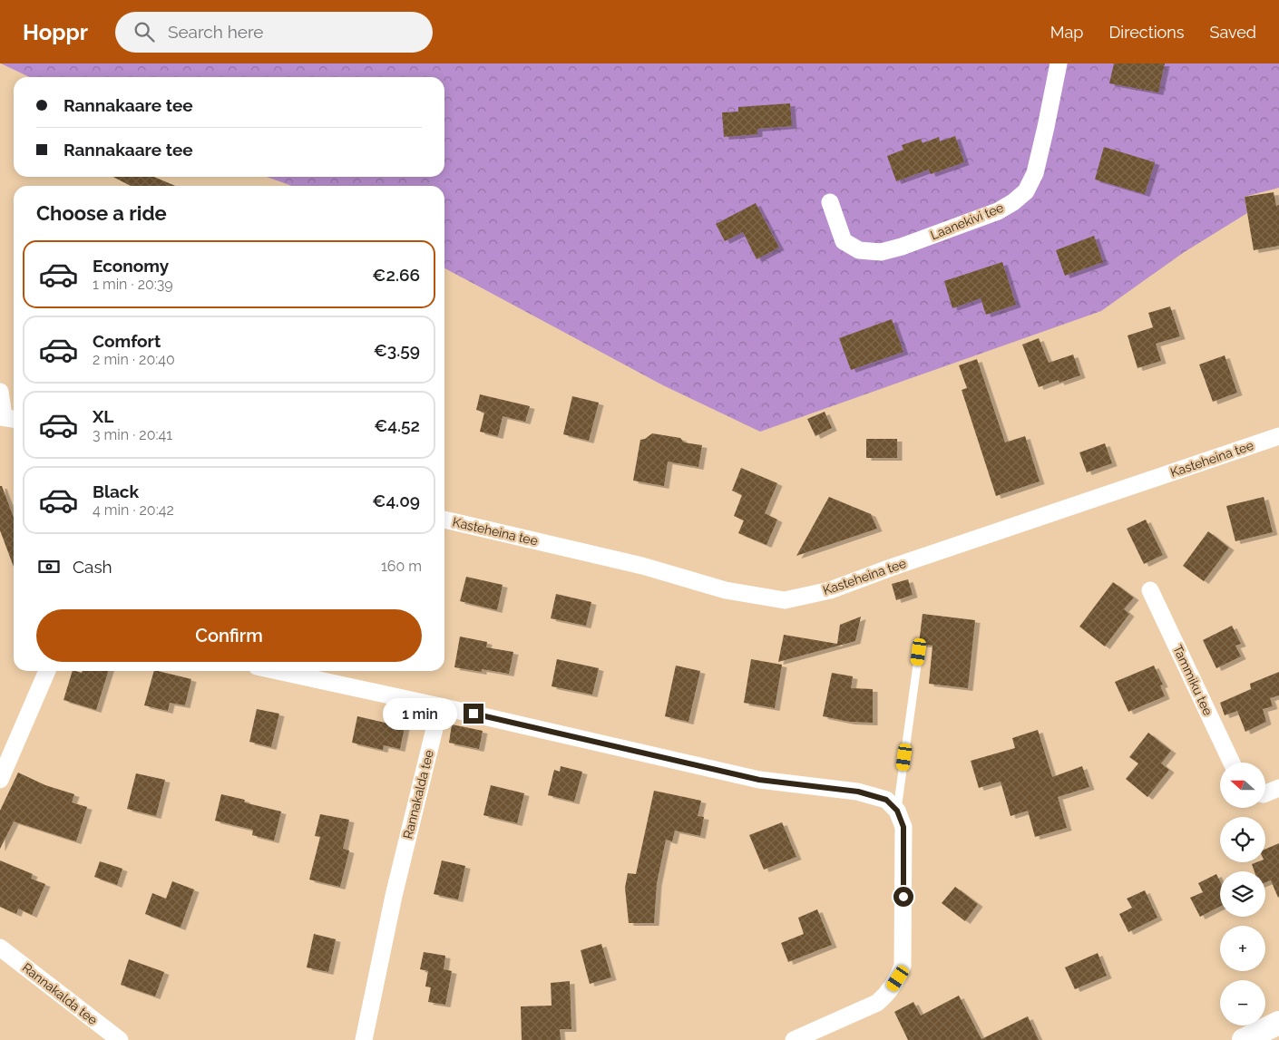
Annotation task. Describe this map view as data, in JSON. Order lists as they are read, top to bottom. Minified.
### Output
{"streets":{"street":["Laanekivi tee","Kasteheina tee","Tammiku tee","Rannakalda tee"]},"north":"left","page":{"header":"Hoppr","search":"Search here","nav":["Map","Directions","Saved"],"banner":["Rannakaare tee","Rannakaare tee"],"heading":"Choose a ride","list":[{"name":"Economy","note":"1 min · 20:39","value":"€2.66"},{"name":"Comfort","note":"2 min · 20:40","value":"€3.59"},{"name":"XL","note":"3 min · 20:41","value":"€4.52"},{"name":"Black","note":"4 min · 20:42","value":"€4.09"}],"pay":["Cash","160 m"],"buttons":"Confirm","bubble":"1 min","map_buttons":["+","−"]}}
